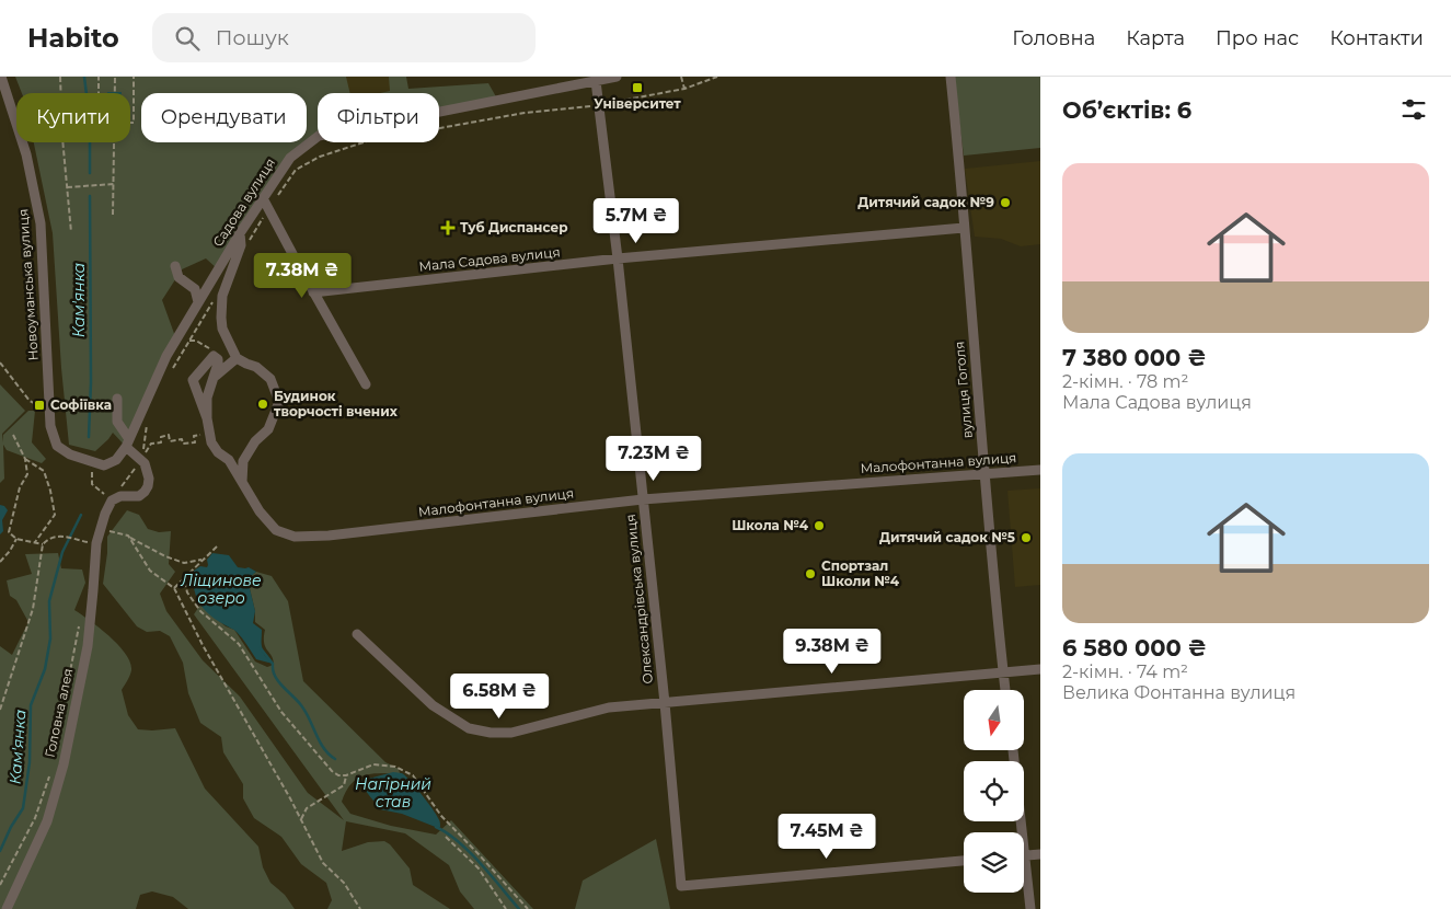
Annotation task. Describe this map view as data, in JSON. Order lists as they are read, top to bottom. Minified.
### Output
{"streets":{"street":["Садова вулиця","Мала Садова вулиця","Новоуманська вулиця","вулиця Гоголя","Малофонтанна вулиця","Олександрівська вулиця","Головна алея"]},"crossings":[["Садова вулиця","Новоуманська вулиця"],["Садова вулиця","Олександрівська вулиця"],["Мала Садова вулиця","вулиця Гоголя"],["Мала Садова вулиця","Олександрівська вулиця"],["вулиця Гоголя","Малофонтанна вулиця"],["Малофонтанна вулиця","Олександрівська вулиця"]],"water":["Кам'янка","Ліщинове озеро","Нагірний став"],"places":{"transit":["Університет","Софіївка"],"other":["Дитячий садок №9","Будинок творчості вчених","Школа №4","Дитячий садок №5","Спортзал Школи №4"],"health":["Туб Диспансер"]},"north":"bottom","page":{"header":"Habito","search":"Пошук","nav":["Головна","Карта","Про нас","Контакти"],"heading":"Об’єктів: 6","chip":["Купити","Орендувати","Фільтри"],"list":[{"name":"7 380 000 ₴","note":"2-кімн. · 78 m² · Мала Садова вулиця"},{"name":"6 580 000 ₴","note":"2-кімн. · 74 m² · Велика Фонтанна вулиця"}],"price":["5.7M ₴","7.38M ₴","7.23M ₴","9.38M ₴","6.58M ₴","7.45M ₴"]}}
